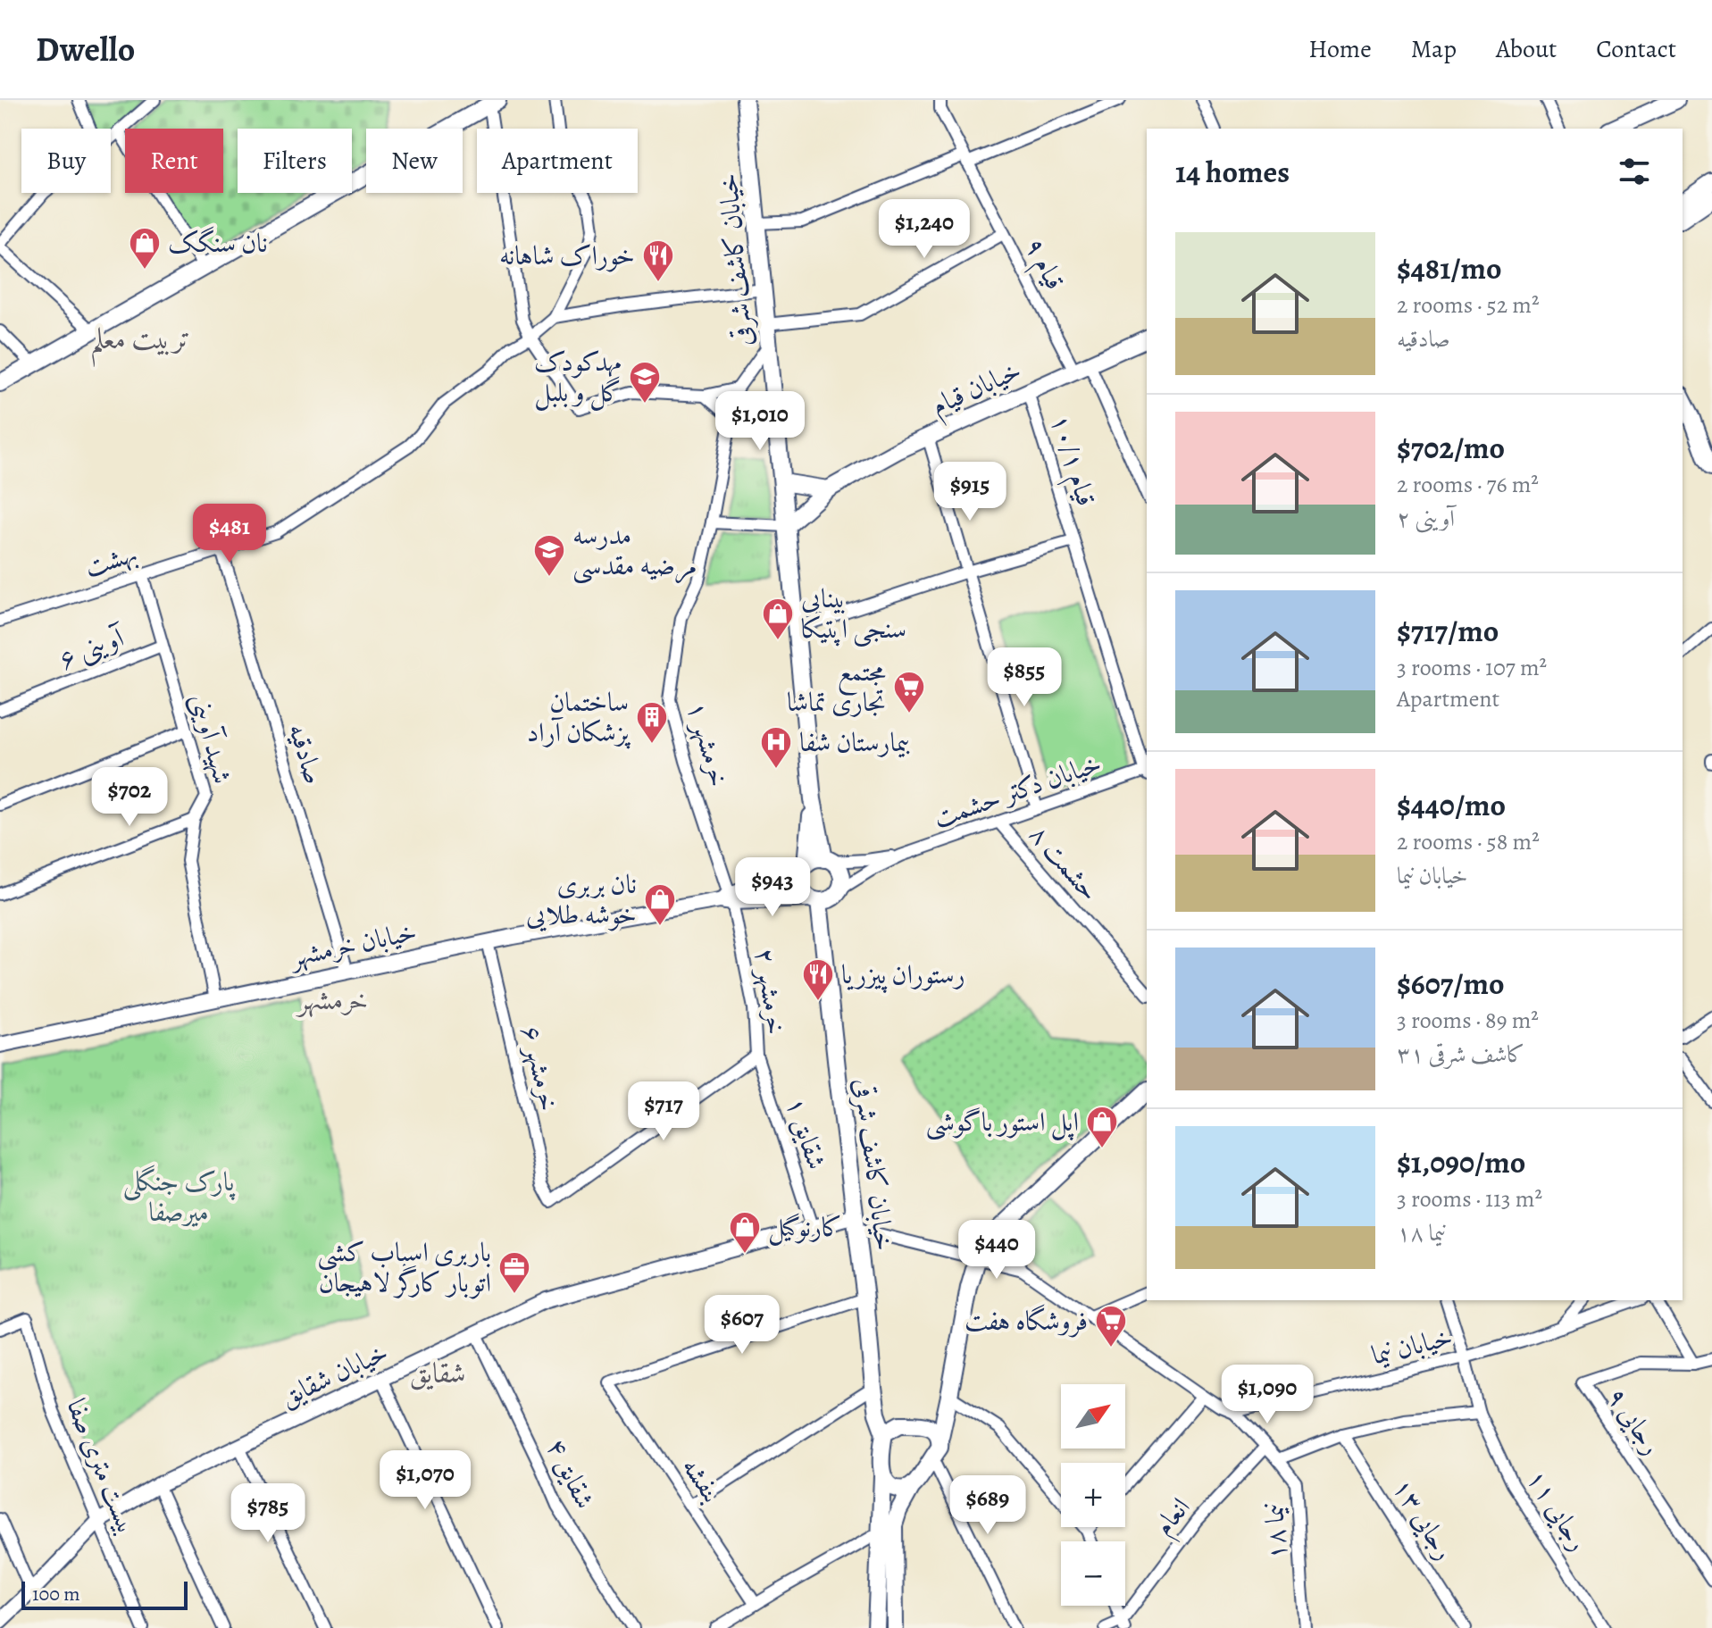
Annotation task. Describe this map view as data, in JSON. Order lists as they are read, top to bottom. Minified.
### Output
{"streets":{"main road":["خیابان کاشف شرقی","خیابان قیام"],"street":["قیام ۹","قیام ۱۰/۱","بهشت","آوینی ۶","شهید آوینی","خرمشهر ۱","صادقیه","خیابان دکتر حشمت","حشمت ۸","خیابان خرمشهر","خرمشهر ۲","خرمشهر ۶","شقایق ۱","خیابان نیما","خیابان شقایق","رجایی ۹","بیست متری صفا","شقایق ۴","بنفشه","رجایی ۱۱","انعام","رجایی ۱۳","نیما ۱۸"]},"crossings":[["خیابان کاشف شرقی","خیابان قیام"],["خیابان کاشف شرقی","خیابان شقایق"],["خیابان کاشف شرقی","بنفشه"],["قیام ۹","خیابان قیام"],["خیابان قیام","قیام ۱۰/۱"],["بهشت","شهید آوینی"],["بهشت","صادقیه"],["آوینی ۶","شهید آوینی"],["شهید آوینی","خیابان خرمشهر"],["خرمشهر ۱","خیابان خرمشهر"],["خرمشهر ۱","خرمشهر ۲"],["صادقیه","خیابان خرمشهر"],["خیابان دکتر حشمت","حشمت ۸"],["خیابان خرمشهر","خرمشهر ۲"],["خیابان خرمشهر","خرمشهر ۶"],["خرمشهر ۲","خرمشهر ۶"],["خرمشهر ۲","شقایق ۱"],["خرمشهر ۶","شقایق ۱"],["شقایق ۱","خیابان شقایق"],["خیابان نیما","رجایی ۱۱"],["خیابان نیما","نیما ۱۸"],["خیابان شقایق","بیست متری صفا"],["خیابان شقایق","شقایق ۴"],["انعام","نیما ۱۸"]],"districts":["تربیت معلم","خرمشهر","شقایق"],"parks":["پارک جنگلی میرصفا"],"places":{"shop":["نان سنگک","بینایی سنجی اپتیکا","نان بربری خوشه طلایی","اپل استور باگوشی","کارنوگیل"],"restaurant":["خوراک شاهانه","رستوران پیزریا"],"school or university":["مهدکودک گل و بلبل","مدرسه مرضیه مقدسی"],"supermarket":["مجتمع تجاری تماشا","فروشگاه هفت"],"building":["ساختمان پزشکان آراد"],"hospital":["بیمارستان شفا"],"office":["باربری اسباب کشی اتوبار کارگر لاهیجان"]},"scale_bar":"100 m","north":"top right","page":{"header":"Dwello","nav":["Home","Map","About","Contact"],"chip":["Buy","Rent","Filters","New","Apartment"],"heading":"14 homes","price":["$1,240","$1,010","$915","$481","$855","$702","$943","$717","$440","$607","$1,090","$1,070","$689","$785"],"list":[{"name":"$481/mo","note":"2 rooms · 52 m² · صادقیه"},{"name":"$702/mo","note":"2 rooms · 76 m² · آوینی ۲"},{"name":"$717/mo","note":"3 rooms · 107 m² · Apartment"},{"name":"$440/mo","note":"2 rooms · 58 m² · خیابان نیما"},{"name":"$607/mo","note":"3 rooms · 89 m² · کاشف شرقی ۳۱"},{"name":"$1,090/mo","note":"3 rooms · 113 m² · نیما ۱۸"}],"map_buttons":["+","−"],"scale":"100 m"}}
